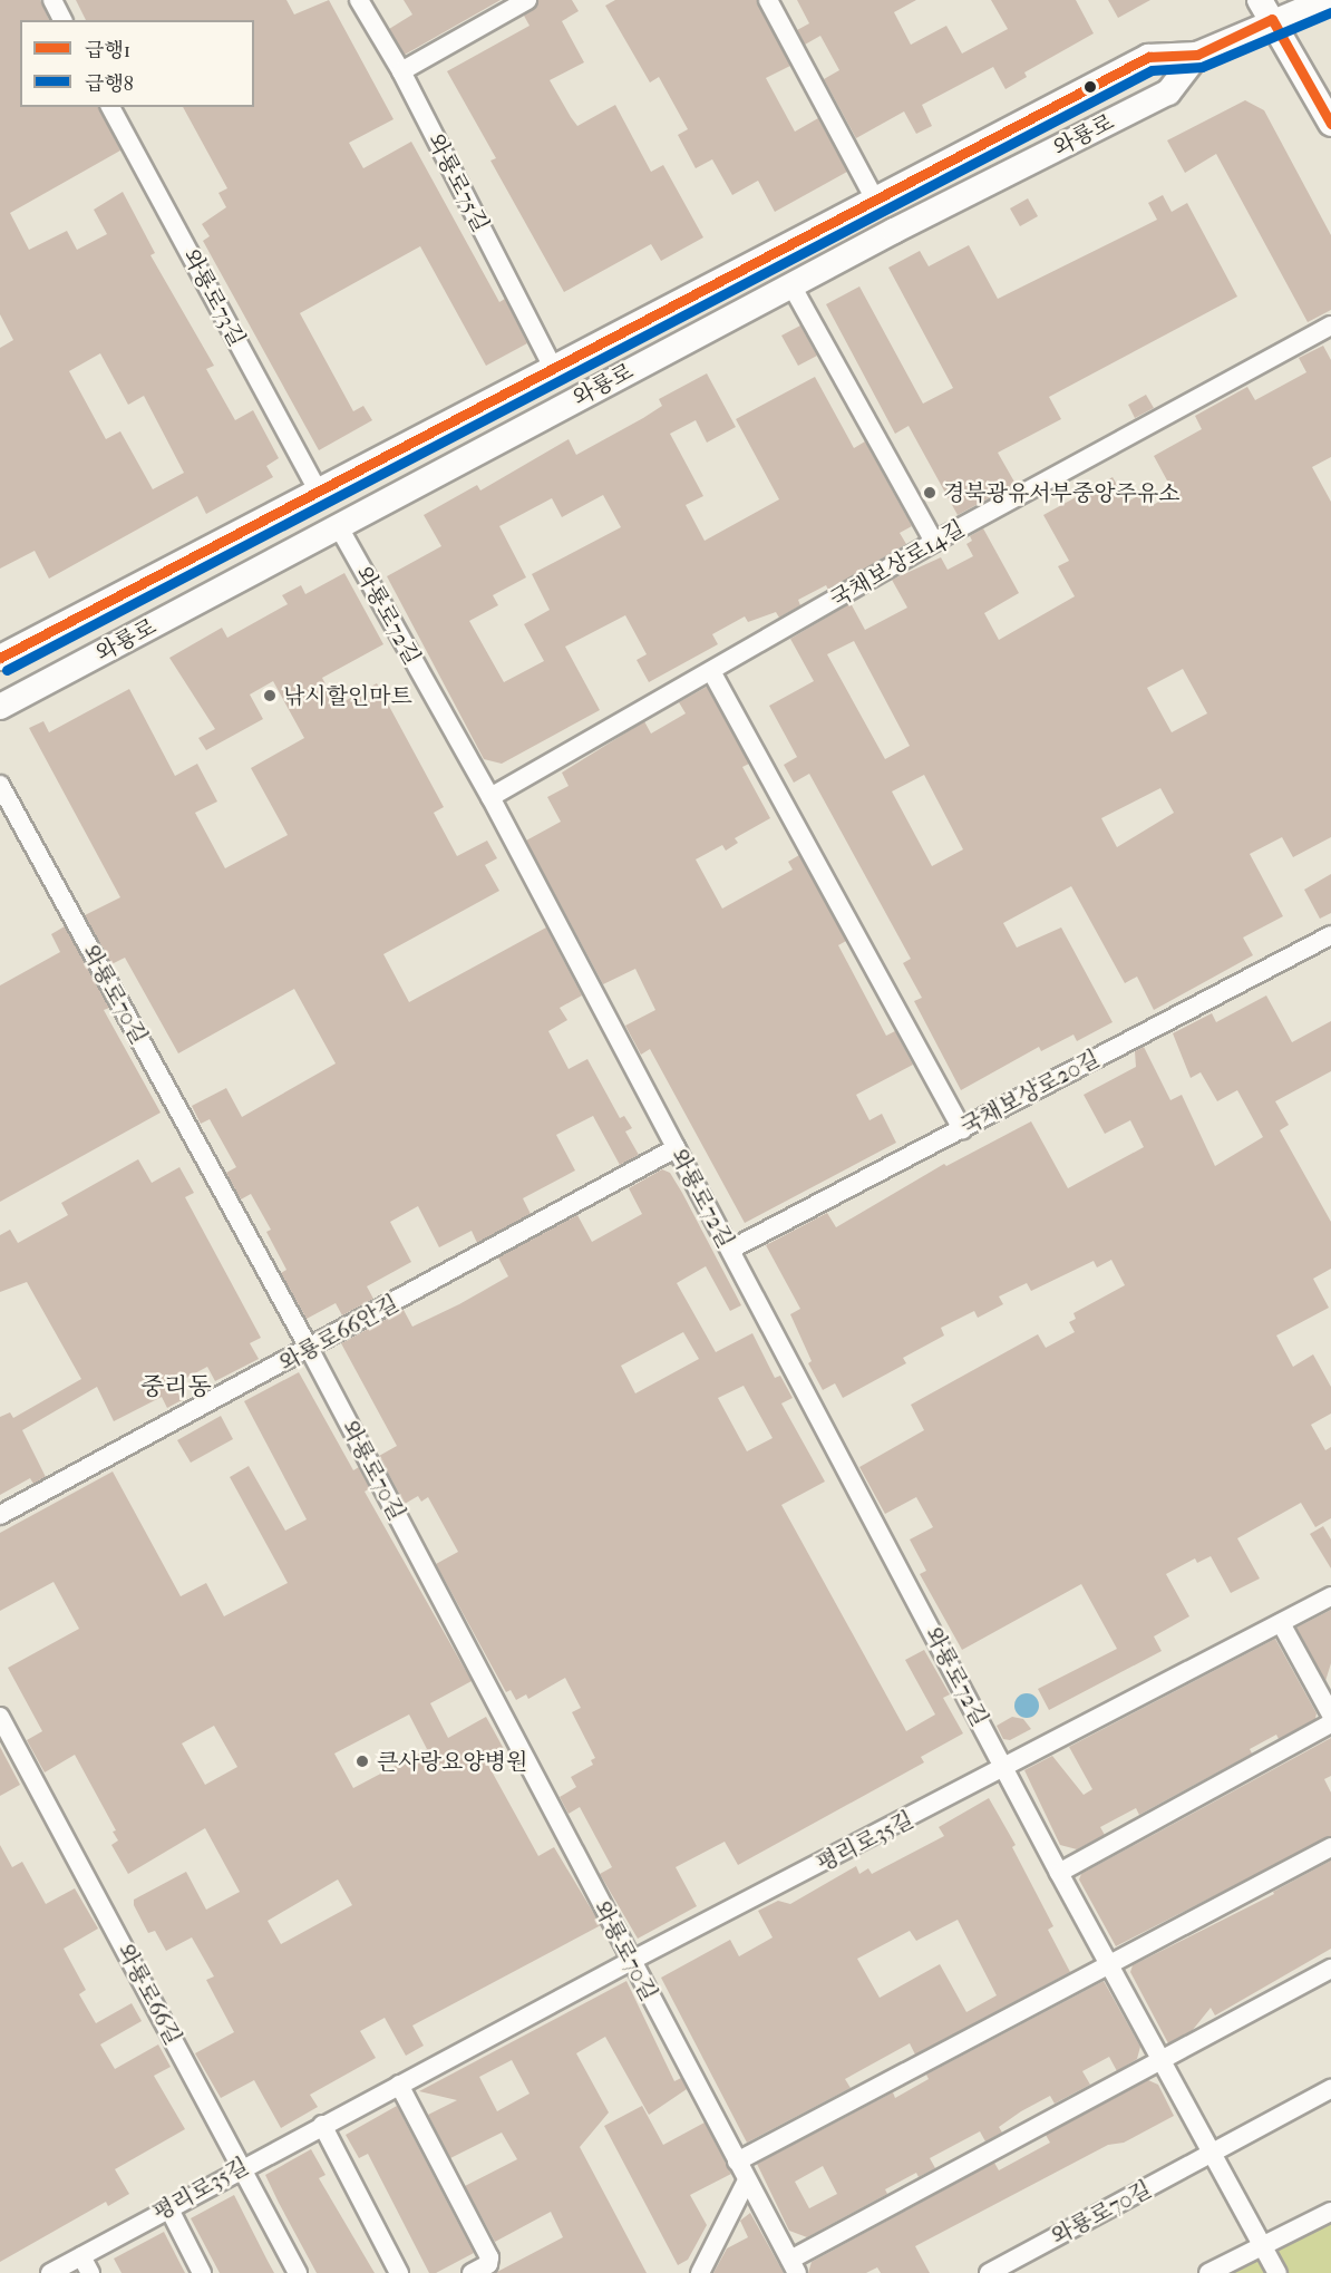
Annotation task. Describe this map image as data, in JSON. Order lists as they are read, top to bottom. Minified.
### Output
{"streets":{"main road":["와룡로"],"street":["와룡로75길","와룡로73길","국채보상로14길","와룡로72길","와룡로70길","국채보상로20길","와룡로66안길","평리로35길","와룡로66길"]},"crossings":[["와룡로","와룡로75길"],["와룡로","와룡로73길"],["와룡로","와룡로72길"],["국채보상로14길","와룡로72길"],["와룡로72길","와룡로70길"],["와룡로72길","국채보상로20길"],["와룡로72길","와룡로66안길"],["와룡로72길","평리로35길"],["와룡로70길","와룡로66안길"],["와룡로70길","평리로35길"],["평리로35길","와룡로66길"]],"districts":["중리동"],"places":["경북광유서부중앙주유소","낚시할인마트","큰사랑요양병원"],"lines":["transit line 급행8","transit line 급행1"],"legend":["급행1","급행8"]}
